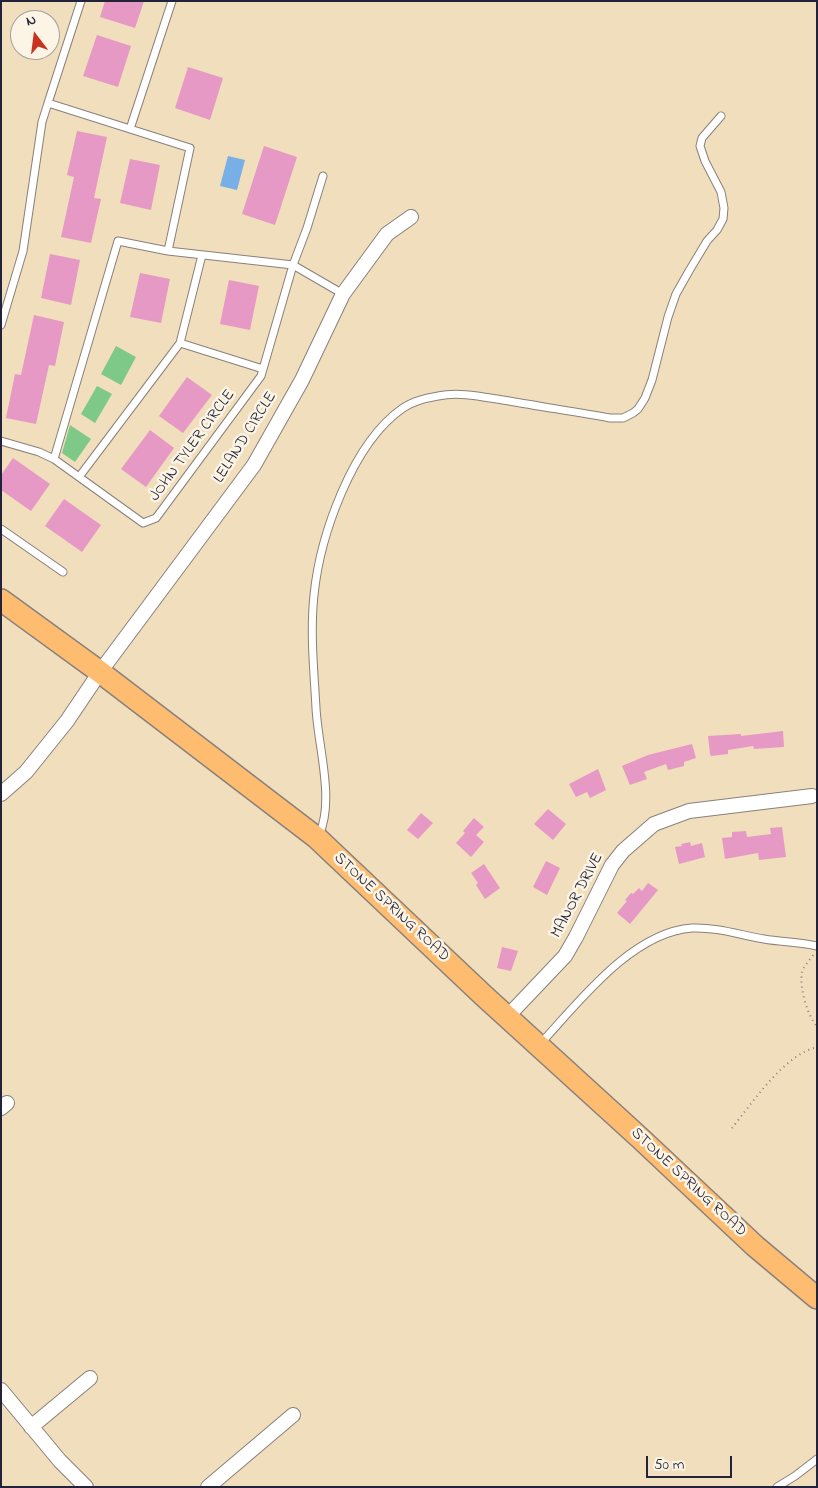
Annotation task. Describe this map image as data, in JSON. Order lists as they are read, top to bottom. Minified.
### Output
{"streets":{"main road":["STONE SPRING ROAD"],"street":["LELAND CIRCLE","MANOR DRIVE"],"lane":["JOHN TYLER CIRCLE"]},"crossings":[["LELAND CIRCLE","STONE SPRING ROAD"],["MANOR DRIVE","STONE SPRING ROAD"]],"scale_bar":"50 m","north":"top"}
